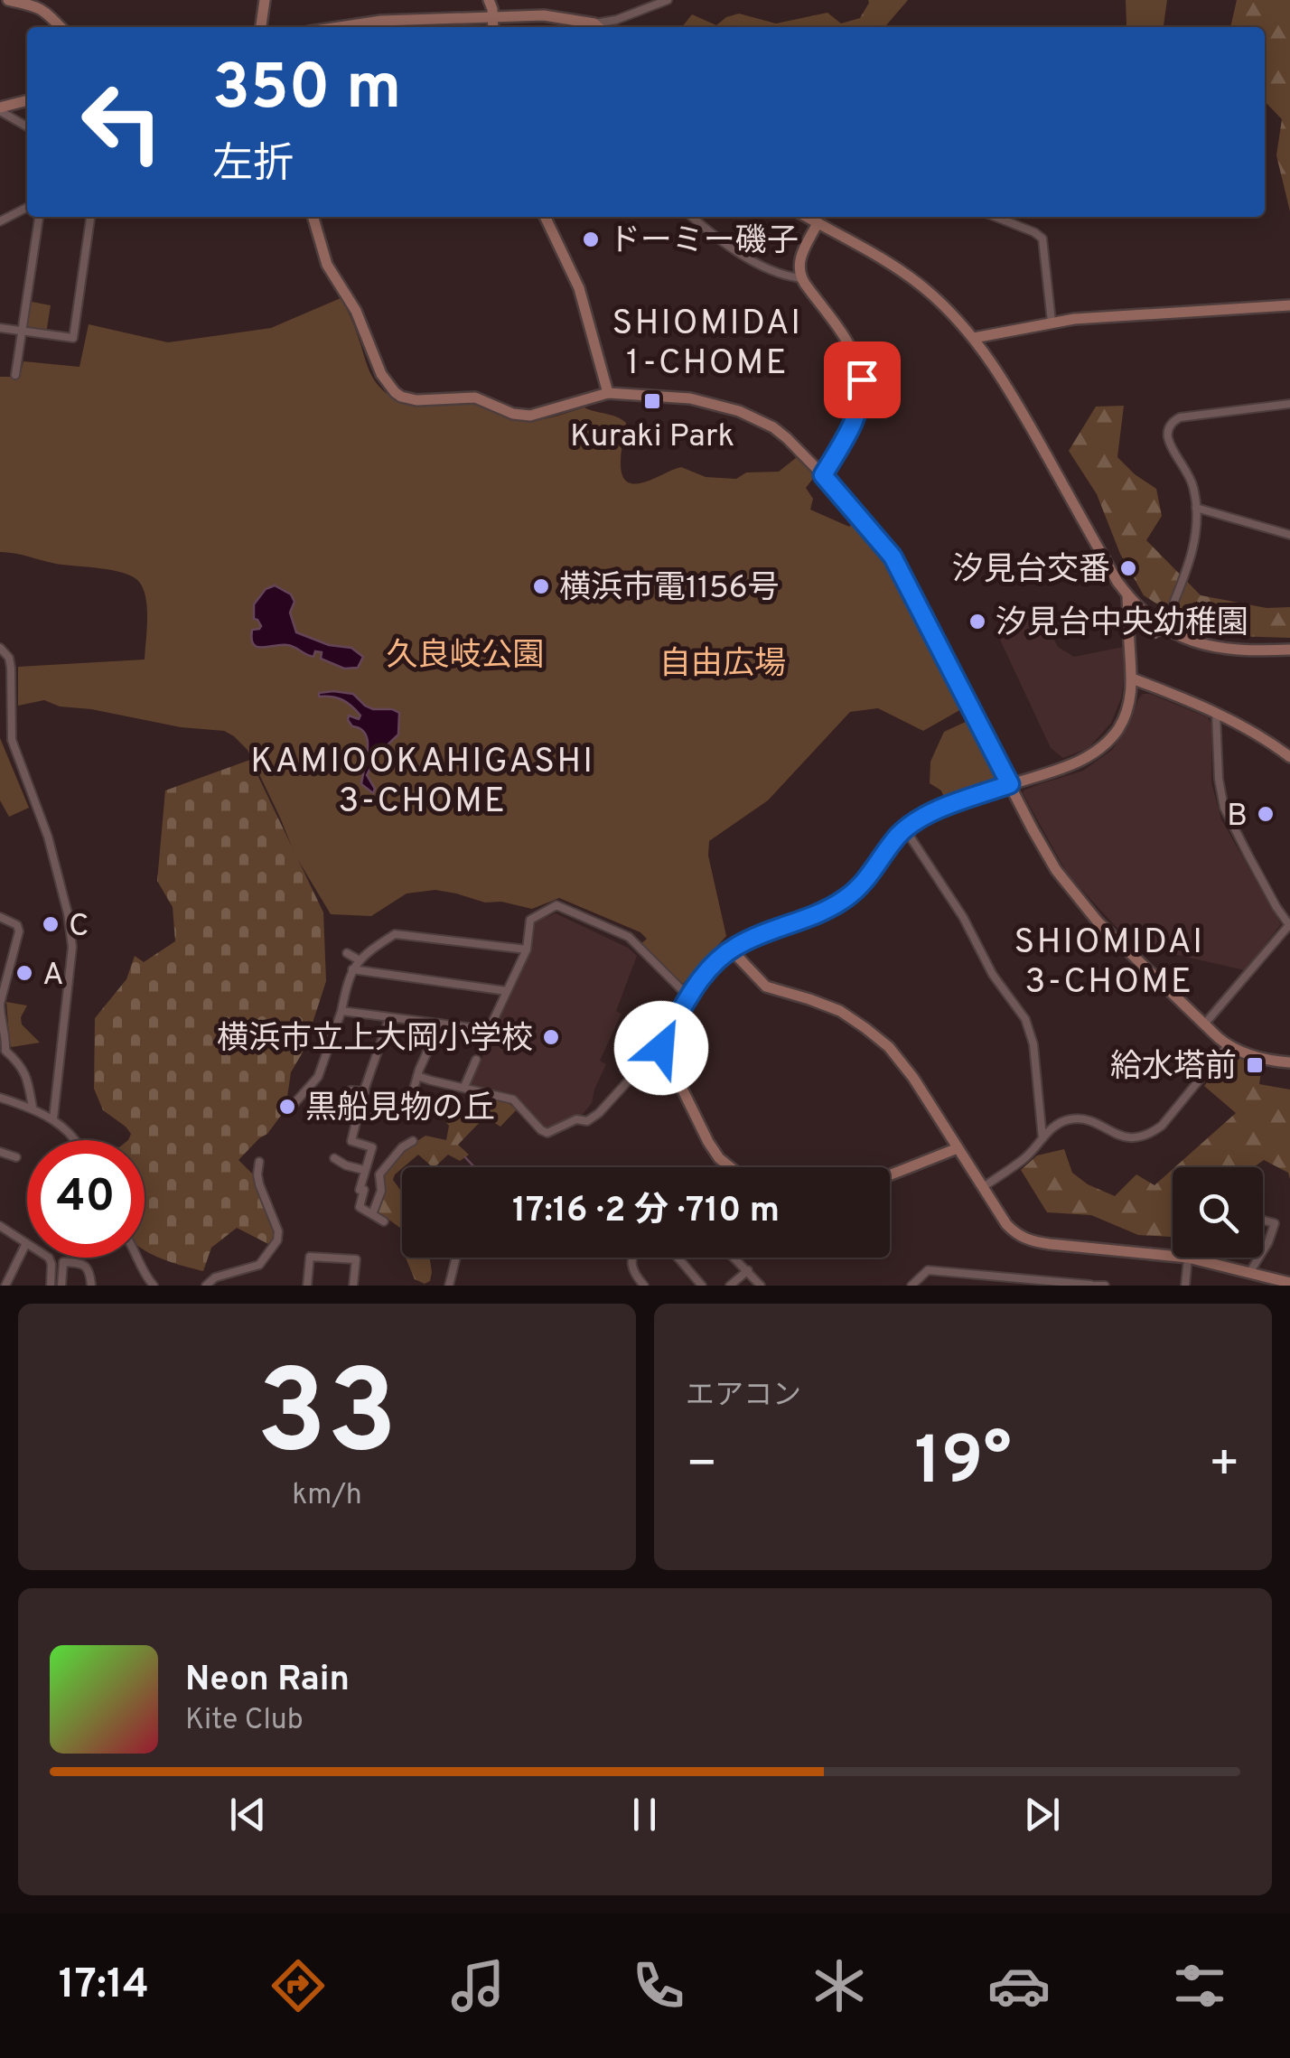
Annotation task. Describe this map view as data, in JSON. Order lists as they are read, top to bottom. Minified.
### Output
{"districts":["SHIOMIDAI 1-CHOME","KAMIOOKAHIGASHI 3-CHOME","SHIOMIDAI 3-CHOME"],"parks":["久良岐公園","自由広場"],"places":{"other":["ドーミー磯子","汐見台交番","横浜市電1156号","汐見台中央幼稚園","B","C","A","横浜市立上大岡小学校","黒船見物の丘"],"transit":["Kuraki Park","給水塔前"]},"page":{"turn":["350 m","左折"],"limit":"40","trip":"17:16 · 2 分 · 710 m","tile":[["33","km/h"],"エアコン"],"heat":["−","19°","+"],"song":["Neon Rain","Kite Club"],"tabs":"17:14"}}
